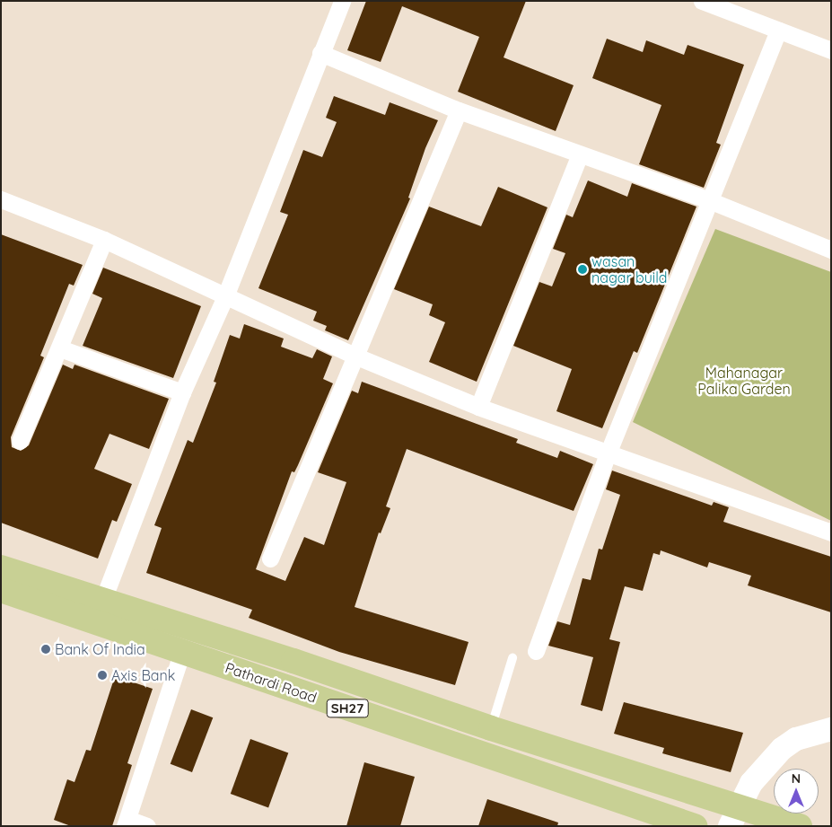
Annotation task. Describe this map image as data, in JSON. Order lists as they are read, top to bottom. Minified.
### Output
{"streets":{"main road":["Pathardi Road","SH27"]},"parks":["Mahanagar Palika Garden"],"places":["wasan nagar build","Bank Of India","Axis Bank"],"north":"top"}
